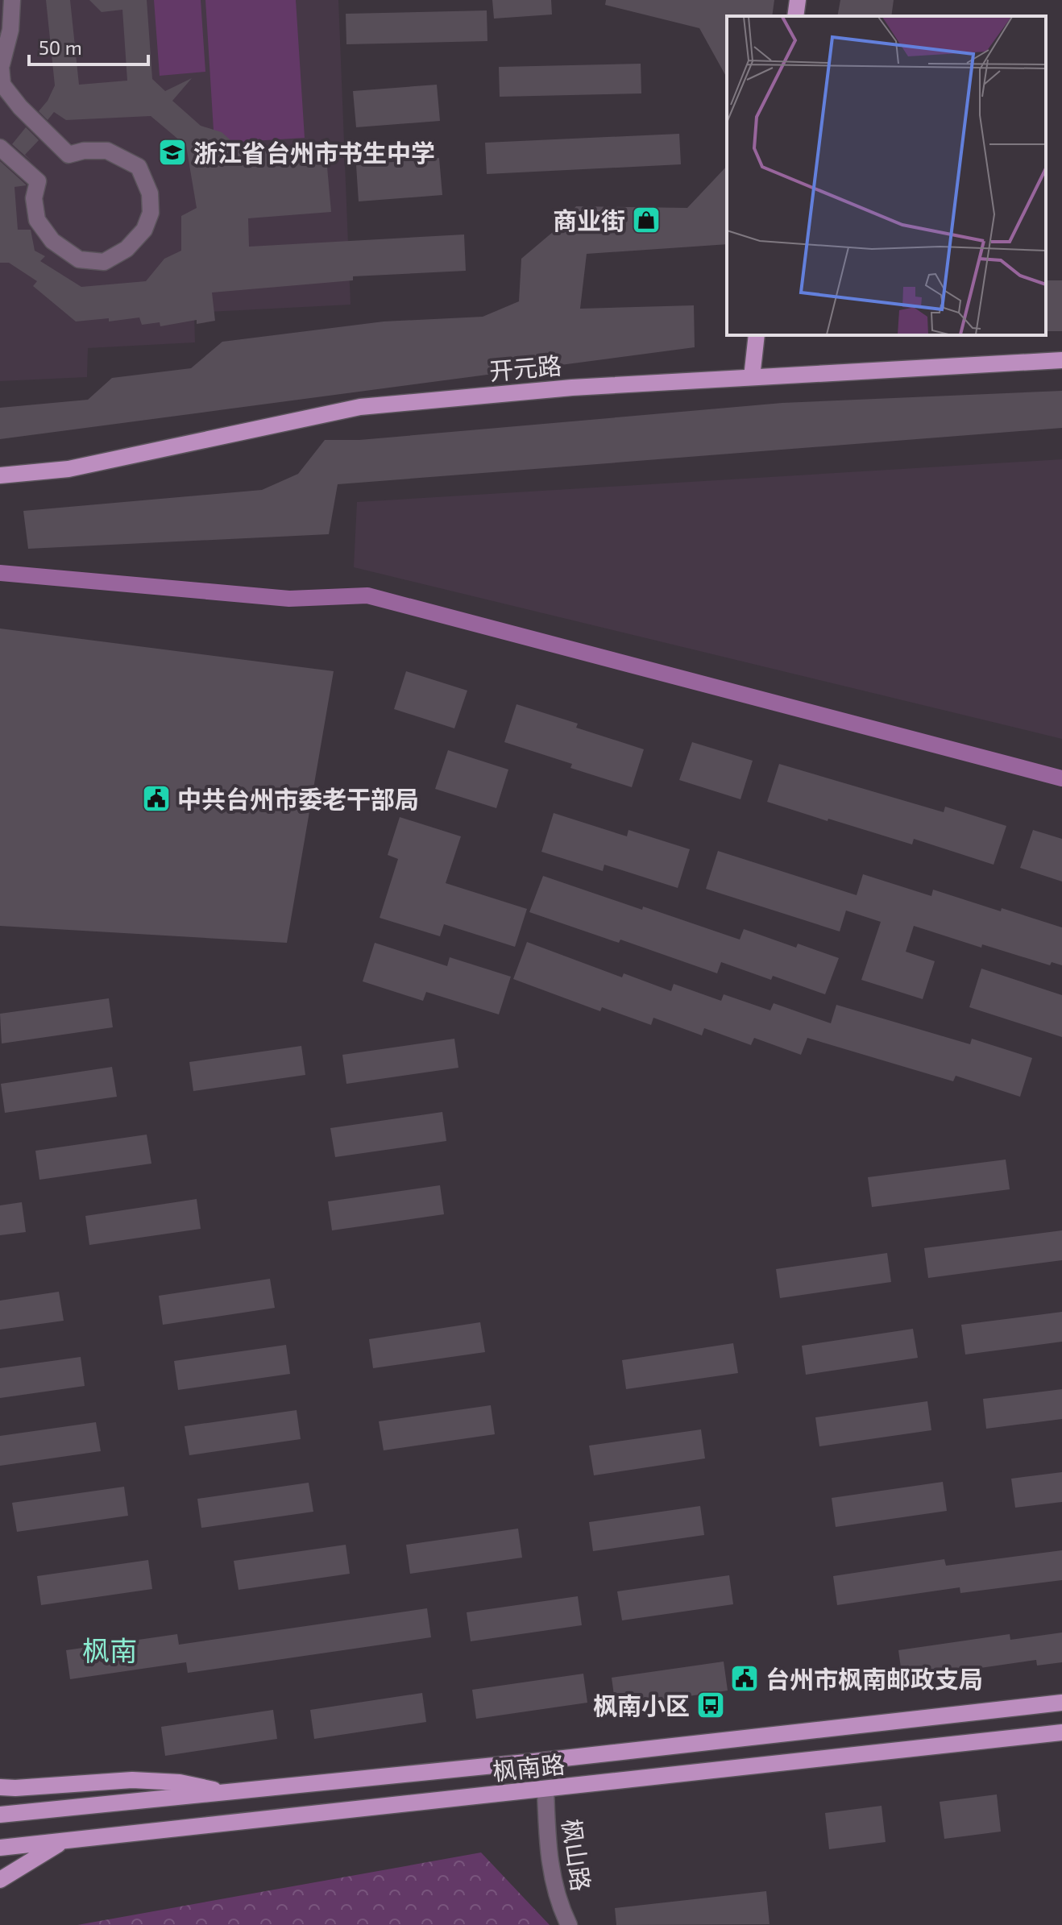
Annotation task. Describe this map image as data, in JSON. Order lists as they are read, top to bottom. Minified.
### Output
{"streets":{"main road":["开元路","枫南路"],"street":["枫山路"]},"crossings":[["枫南路","枫山路"]],"districts":["枫南"],"places":{"school or university":["浙江省台州市书生中学"],"shop":["商业街"],"public building":["中共台州市委老干部局","台州市枫南邮政支局"],"bus stop":["枫南小区"]},"scale_bar":"50 m"}
